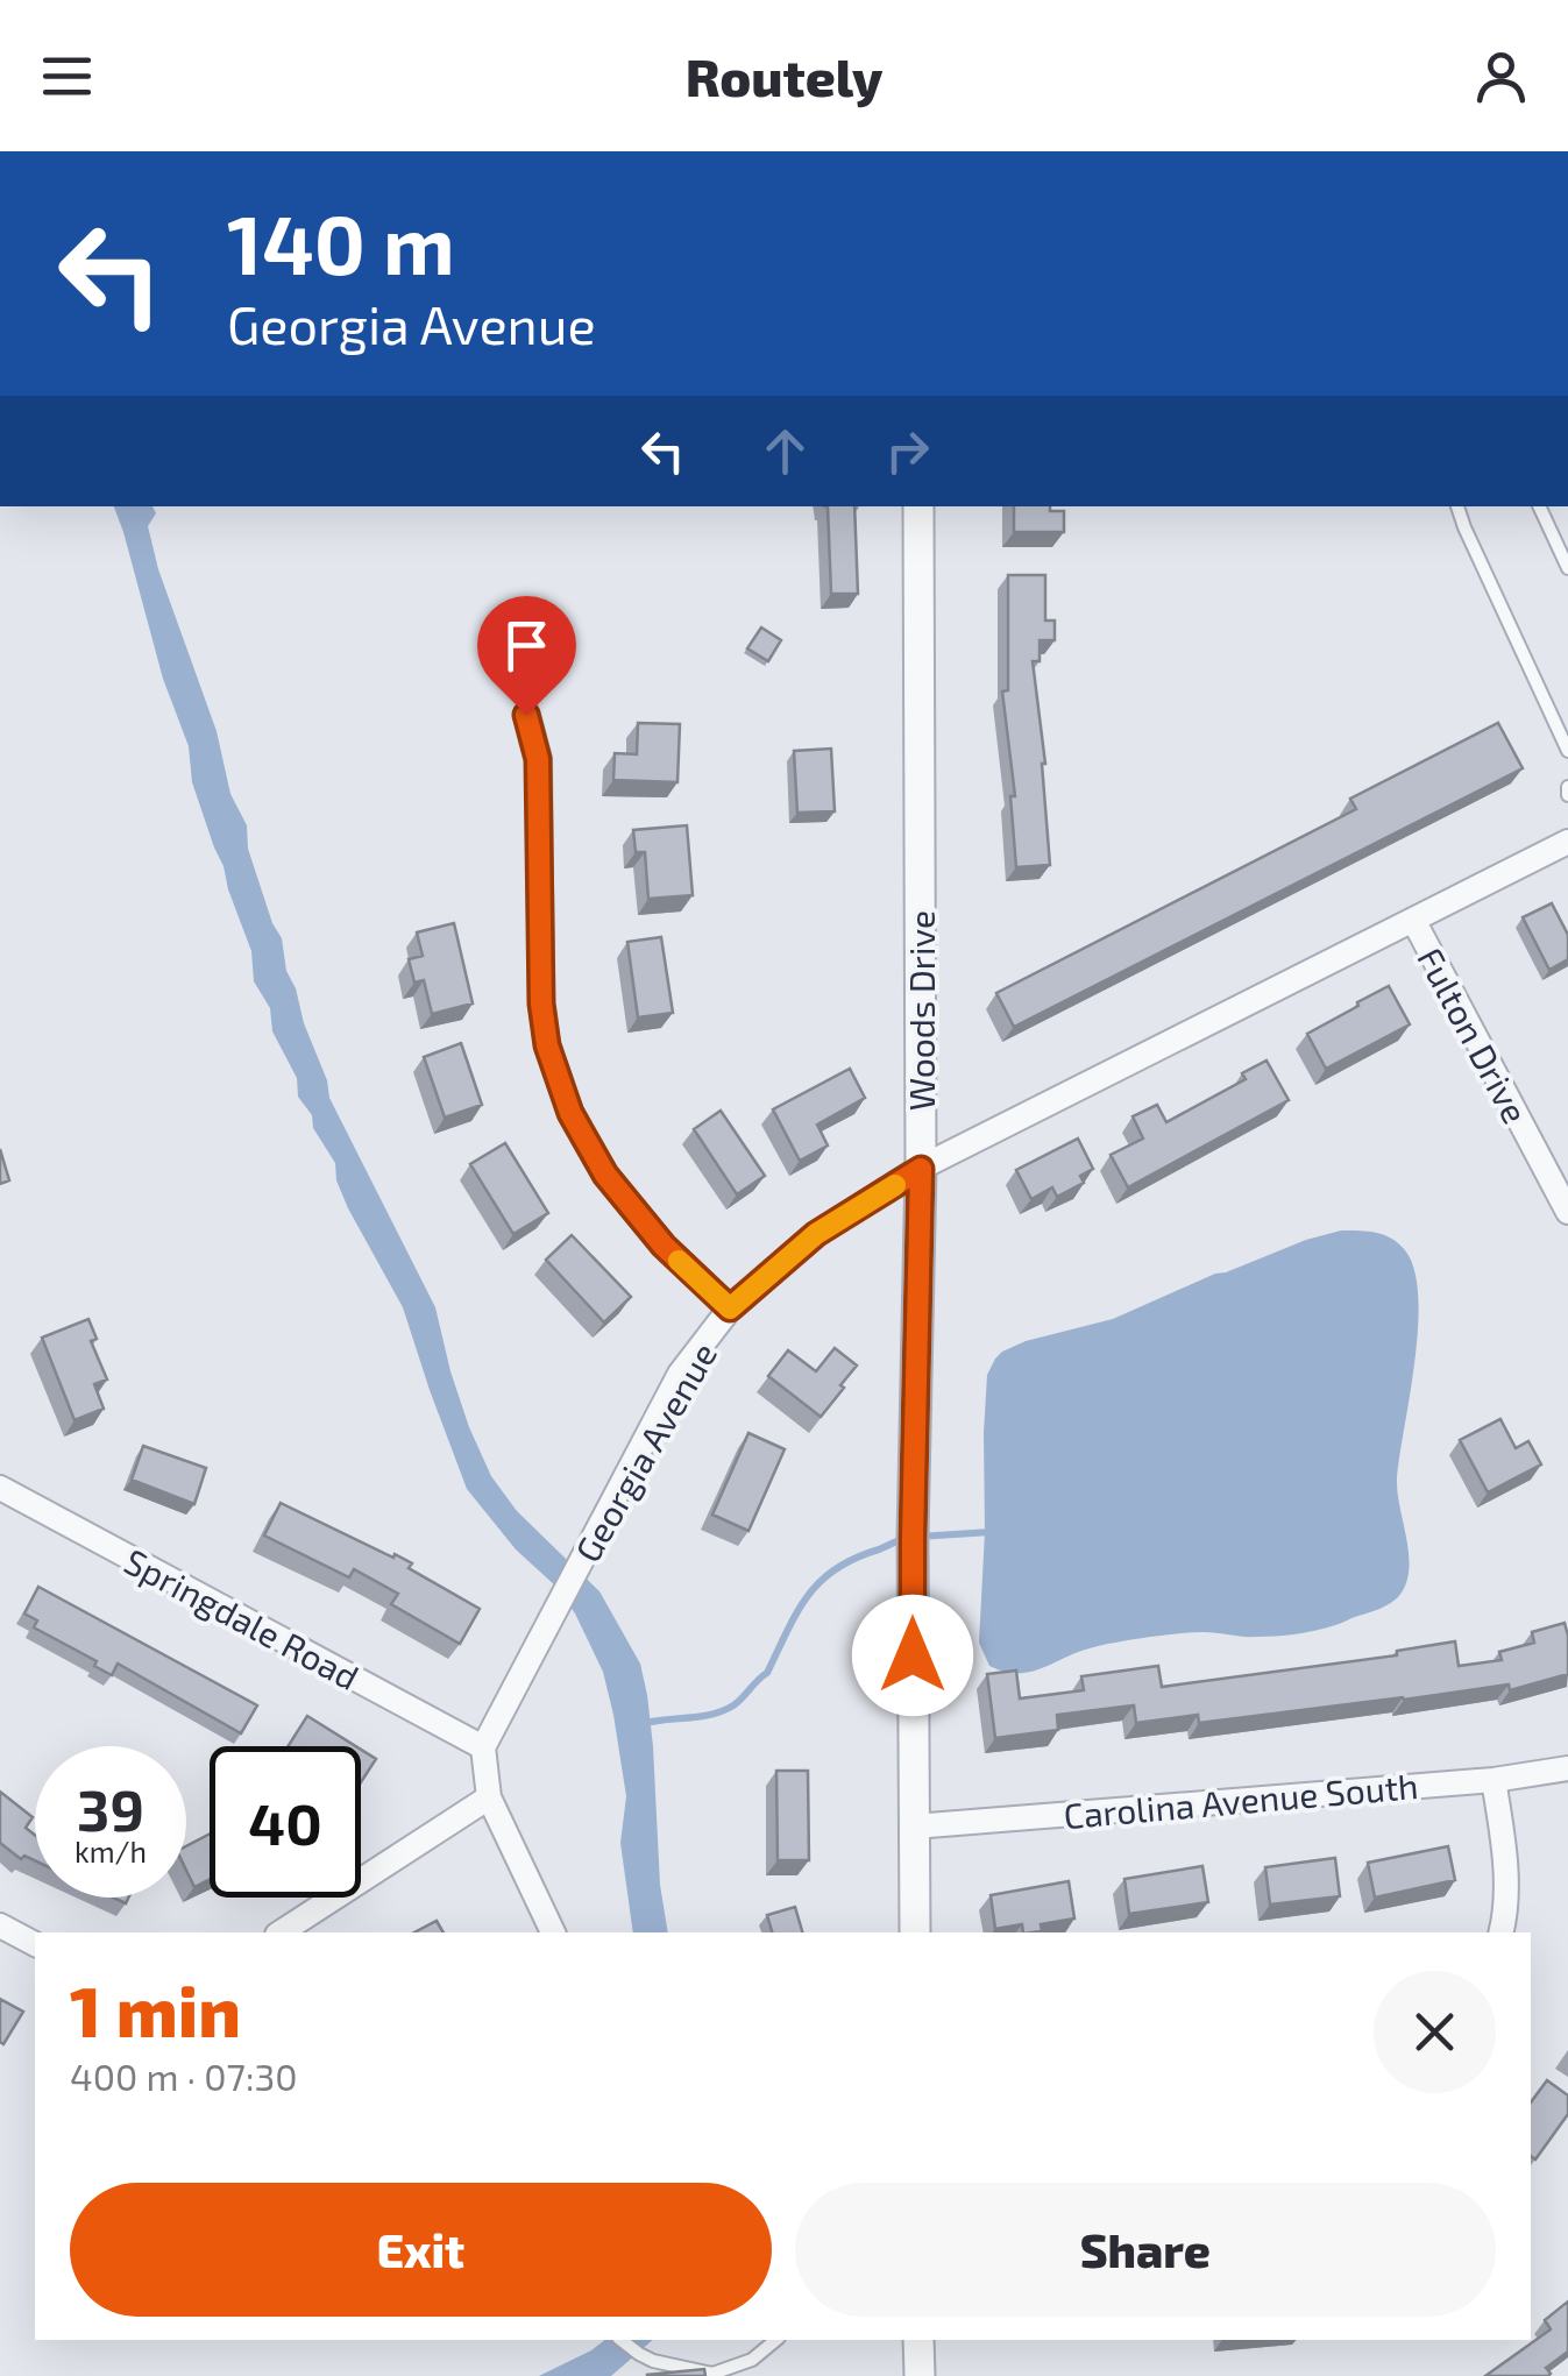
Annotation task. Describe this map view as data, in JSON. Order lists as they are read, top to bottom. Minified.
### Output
{"streets":{"street":["Woods Drive","Fulton Drive","Georgia Avenue","Springdale Road","Carolina Avenue South"]},"crossings":[["Woods Drive","Georgia Avenue"],["Woods Drive","Carolina Avenue South"],["Fulton Drive","Georgia Avenue"],["Georgia Avenue","Springdale Road"]],"page":{"header":"Routely","turn":["140 m","Georgia Avenue"],"speed":"39 km/h","limit":"40","heading":["1 min","400 m · 07:30"],"buttons":["Exit","Share"]}}
